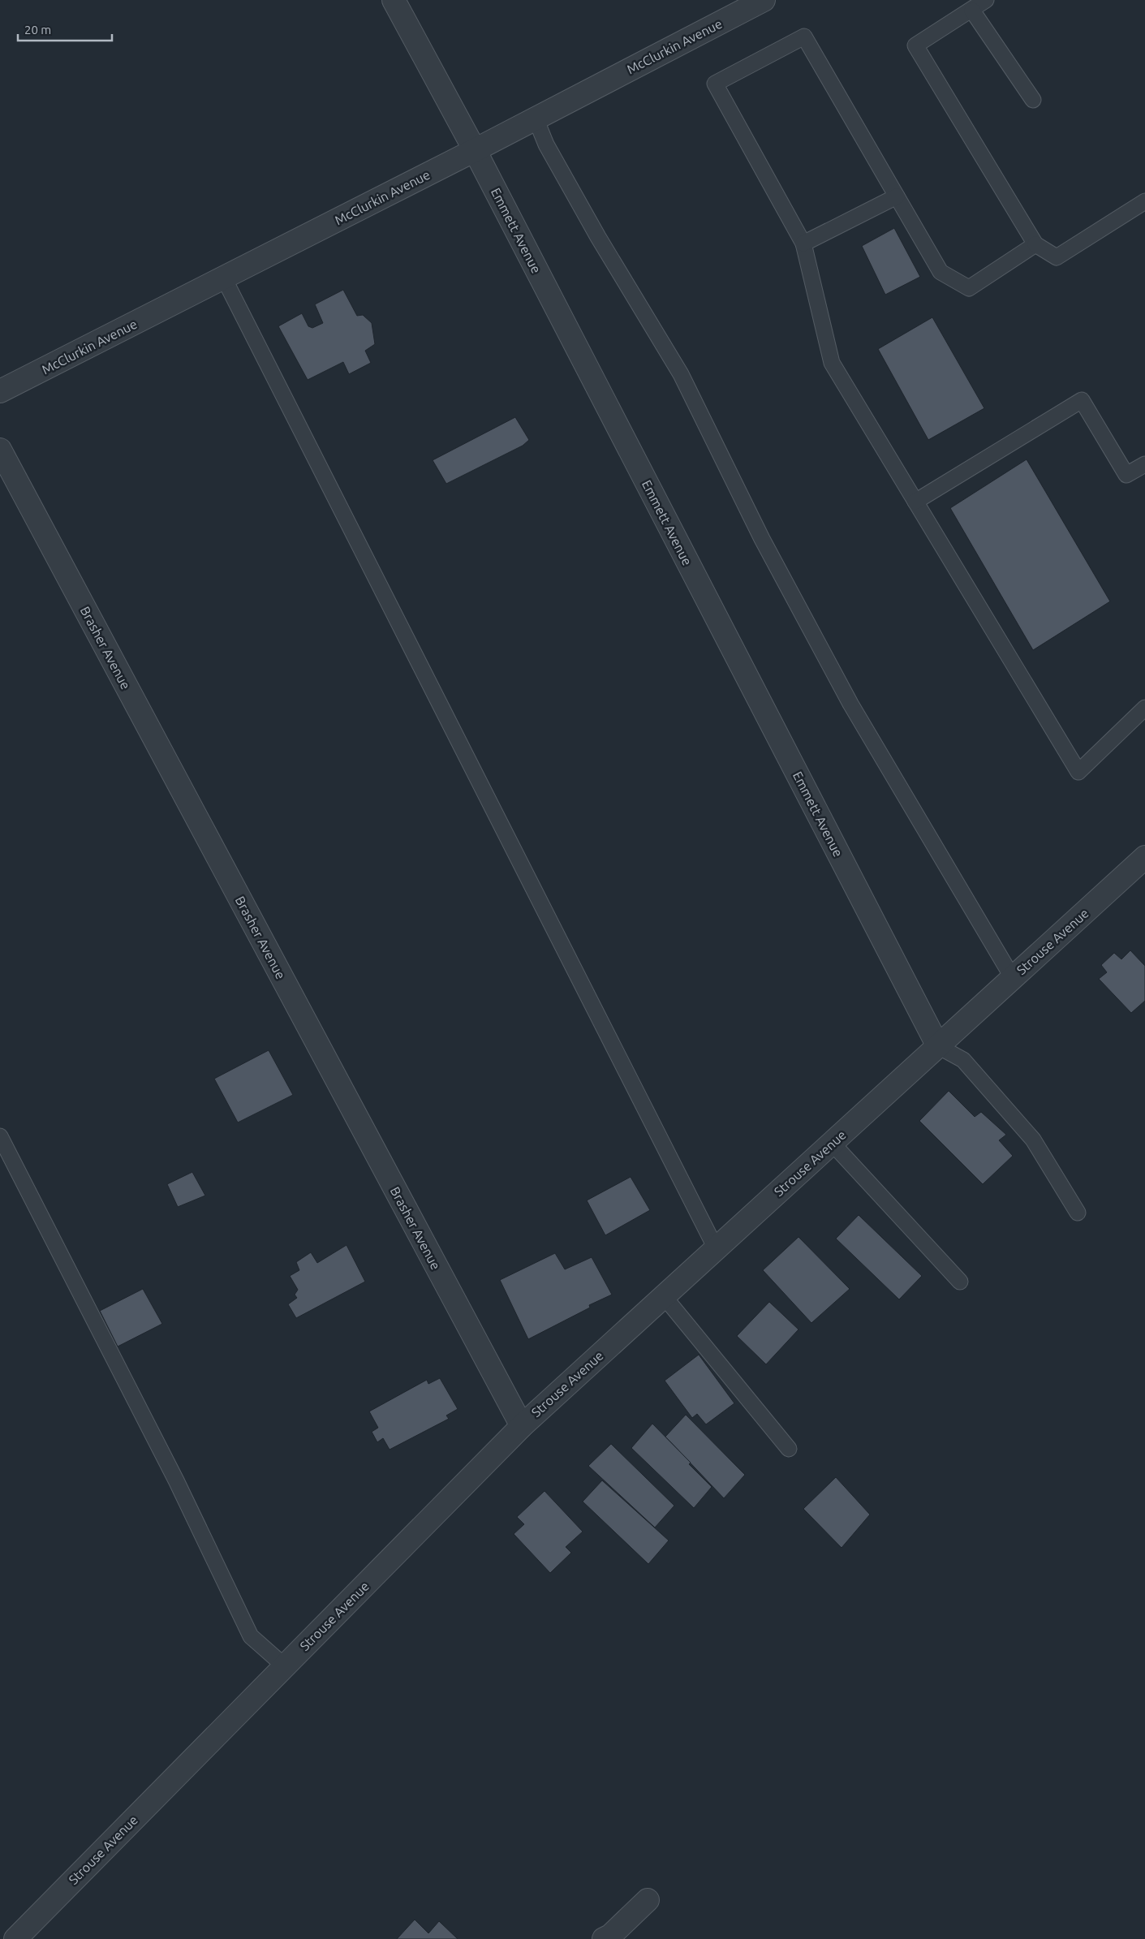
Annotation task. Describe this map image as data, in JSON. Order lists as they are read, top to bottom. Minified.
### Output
{"streets":{"street":["McClurkin Avenue","Emmett Avenue","Brasher Avenue","Strouse Avenue"]},"crossings":[["McClurkin Avenue","Emmett Avenue"],["Emmett Avenue","Strouse Avenue"],["Brasher Avenue","Strouse Avenue"]],"scale_bar":"20 m"}
